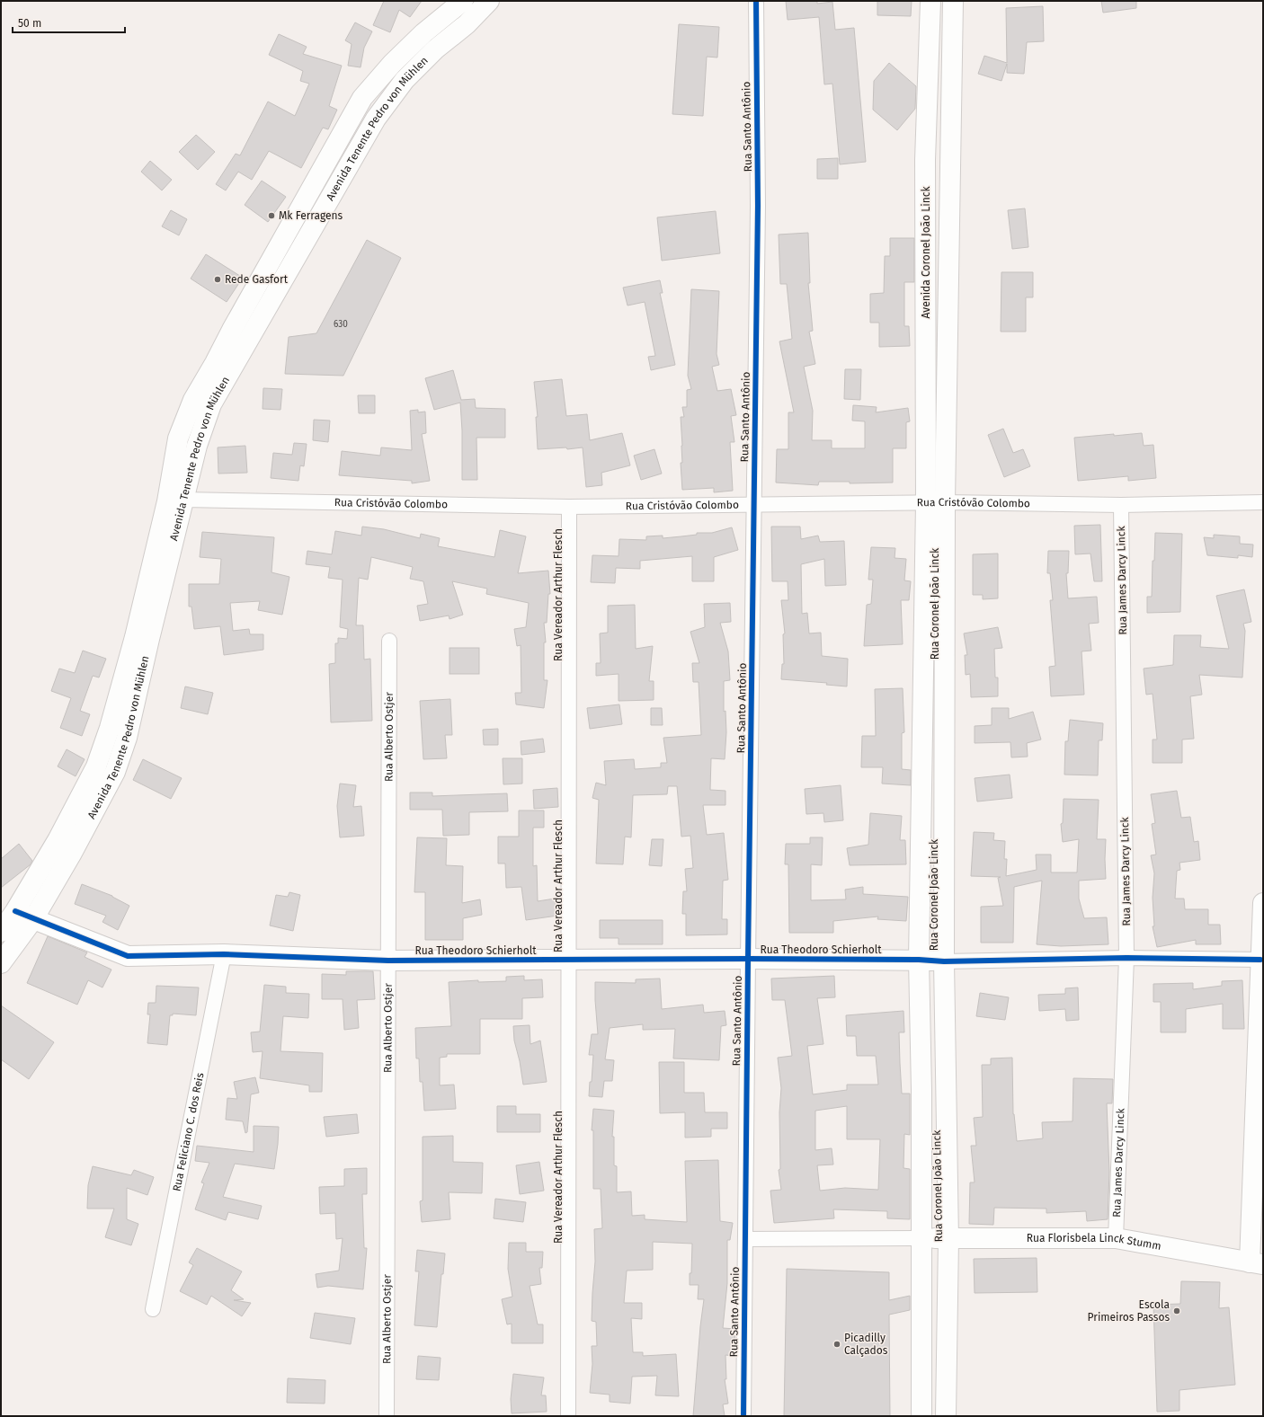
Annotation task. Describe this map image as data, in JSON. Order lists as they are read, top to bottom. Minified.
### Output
{"streets":{"main road":["Avenida Tenente Pedro von Mühlen","Avenida Coronel João Linck","Rua Coronel João Linck","Rua Theodoro Schierholt","Rua Florisbela Linck Stumm"],"street":["Rua Santo Antônio","Rua Cristóvão Colombo","Rua James Darcy Linck","Rua Vereador Arthur Flesch","Rua Alberto Ostjer","Rua Feliciano C. dos Reis"]},"crossings":[["Rua Santo Antônio","Rua Cristóvão Colombo"],["Rua Santo Antônio","Rua Theodoro Schierholt"],["Avenida Tenente Pedro von Mühlen","Rua Cristóvão Colombo"],["Avenida Tenente Pedro von Mühlen","Rua Theodoro Schierholt"],["Avenida Coronel João Linck","Rua Cristóvão Colombo"],["Avenida Coronel João Linck","Rua Coronel João Linck"],["Rua Cristóvão Colombo","Rua James Darcy Linck"],["Rua Cristóvão Colombo","Rua Vereador Arthur Flesch"],["Rua Cristóvão Colombo","Rua Coronel João Linck"],["Rua James Darcy Linck","Rua Florisbela Linck Stumm"],["Rua Vereador Arthur Flesch","Rua Theodoro Schierholt"],["Rua Coronel João Linck","Rua Theodoro Schierholt"],["Rua Coronel João Linck","Rua Florisbela Linck Stumm"],["Rua Alberto Ostjer","Rua Theodoro Schierholt"],["Rua Theodoro Schierholt","Rua Feliciano C. dos Reis"]],"places":["Mk Ferragens","Rede Gasfort","Escola Primeiros Passos","Picadilly Calçados"],"house_numbers":["630"],"scale_bar":"50 m"}
